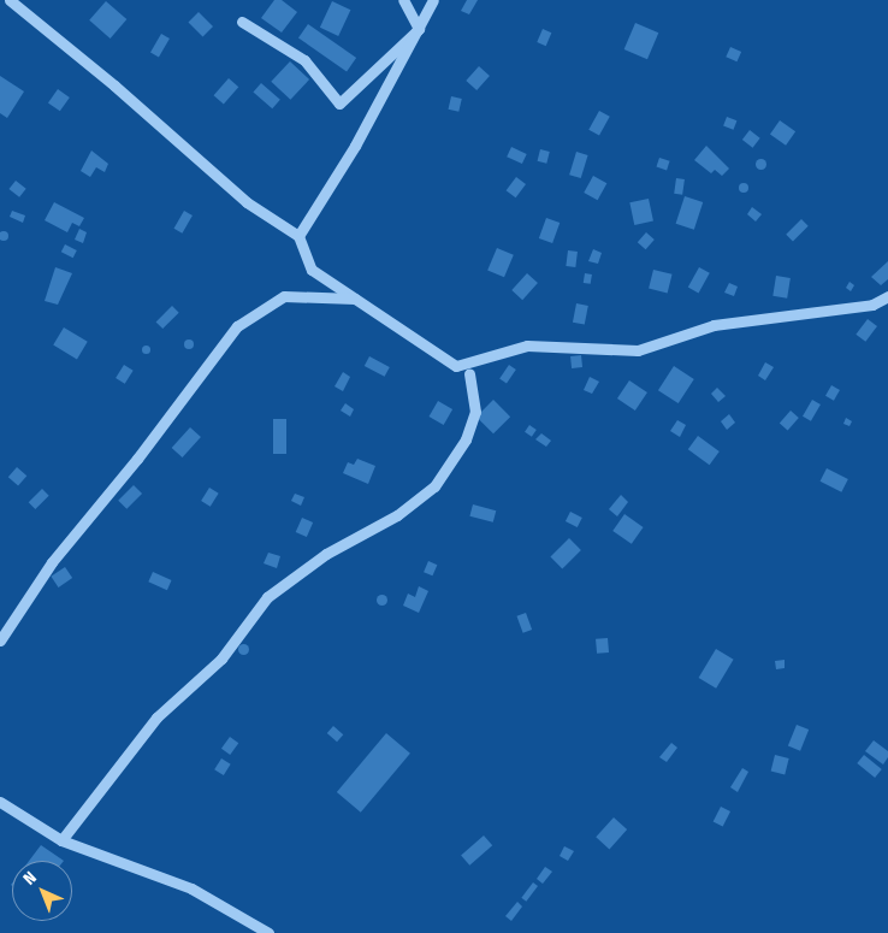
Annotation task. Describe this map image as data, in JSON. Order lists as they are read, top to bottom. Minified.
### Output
{"north":"top left"}
